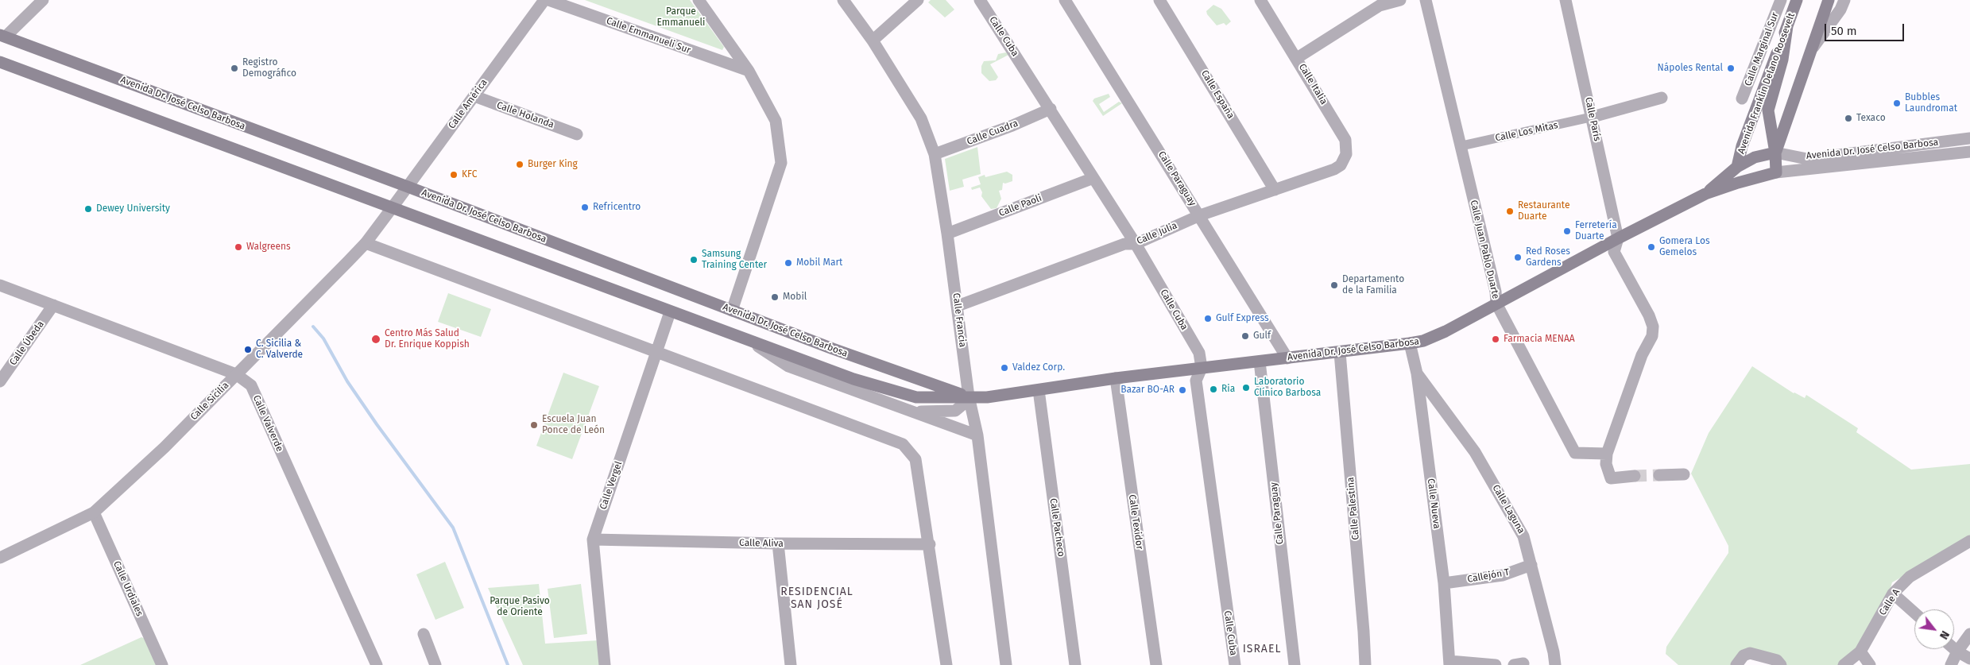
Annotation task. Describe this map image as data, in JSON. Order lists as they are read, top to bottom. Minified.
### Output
{"streets":{"main road":["Avenida Franklin Delano Roosevelt","Avenida Dr. José Celso Barbosa"],"street":["Calle Emmanueli Sur","Calle Cuba","Calle Marginal Sur","Calle Italia","Calle España","Calle América","Calle Holanda","Calle París","Calle Los Mitas","Calle Cuadra","Calle Paraguay","Calle Paoli","Calle Julia","Calle Juan Pablo Duarte","Calle Francia","Calle Úbeda","Calle Sicilia","Calle Valverde","Calle Vergel","Calle Nueva","Calle Palestina","Calle Laguna","Calle Texidor","Calle Pacheco","Calle Aliva","Callejón T","Calle Urdiales","Calle A"]},"crossings":[["Calle Cuba","Avenida Dr. José Celso Barbosa"],["Calle Cuba","Calle Cuadra"],["Calle Cuba","Calle Paoli"],["Calle Cuba","Calle Julia"],["Avenida Franklin Delano Roosevelt","Avenida Dr. José Celso Barbosa"],["Calle Italia","Calle Julia"],["Calle España","Calle Julia"],["Avenida Dr. José Celso Barbosa","Calle América"],["Avenida Dr. José Celso Barbosa","Calle París"],["Avenida Dr. José Celso Barbosa","Calle Paraguay"],["Avenida Dr. José Celso Barbosa","Calle Juan Pablo Duarte"],["Avenida Dr. José Celso Barbosa","Calle Francia"],["Avenida Dr. José Celso Barbosa","Calle Sicilia"],["Avenida Dr. José Celso Barbosa","Calle Vergel"],["Avenida Dr. José Celso Barbosa","Calle Nueva"],["Avenida Dr. José Celso Barbosa","Calle Palestina"],["Avenida Dr. José Celso Barbosa","Calle Texidor"],["Avenida Dr. José Celso Barbosa","Calle Pacheco"],["Calle América","Calle Holanda"],["Calle América","Calle Sicilia"],["Calle París","Calle Los Mitas"],["Calle París","Calle Juan Pablo Duarte"],["Calle Los Mitas","Calle Juan Pablo Duarte"],["Calle Cuadra","Calle Francia"],["Calle Paraguay","Calle Julia"],["Calle Paoli","Calle Francia"],["Calle Julia","Calle Francia"],["Calle Úbeda","Calle Valverde"],["Calle Sicilia","Calle Valverde"],["Calle Sicilia","Calle Urdiales"],["Calle Vergel","Calle Aliva"],["Calle Nueva","Calle Laguna"],["Calle Nueva","Callejón T"],["Calle Laguna","Callejón T"]],"districts":["RESIDENCIAL SAN JOSÉ","ISRAEL"],"parks":["Parque Emmanueli","Parque Pasivo de Oriente"],"places":["Registro Demográfico","Nápoles Rental","Bubbles Laundromat","Texaco","Burger King","KFC","Refricentro","Dewey University","Restaurante Duarte","Ferretería Duarte","Walgreens","Gomera Los Gemelos","Red Roses Gardens","Samsung Training Center","Mobil Mart","Departamento de la Familia","Mobil","Gulf Express","Gulf","Centro Más Salud Dr. Enrique Koppish","Farmacia MENAA","C. Sicilia & C. Valverde","Valdez Corp.","Laboratorio Clínico Barbosa","Ria","Bazar BO-AR","Escuela Juan Ponce de León"],"scale_bar":"50 m","north":"bottom right"}
